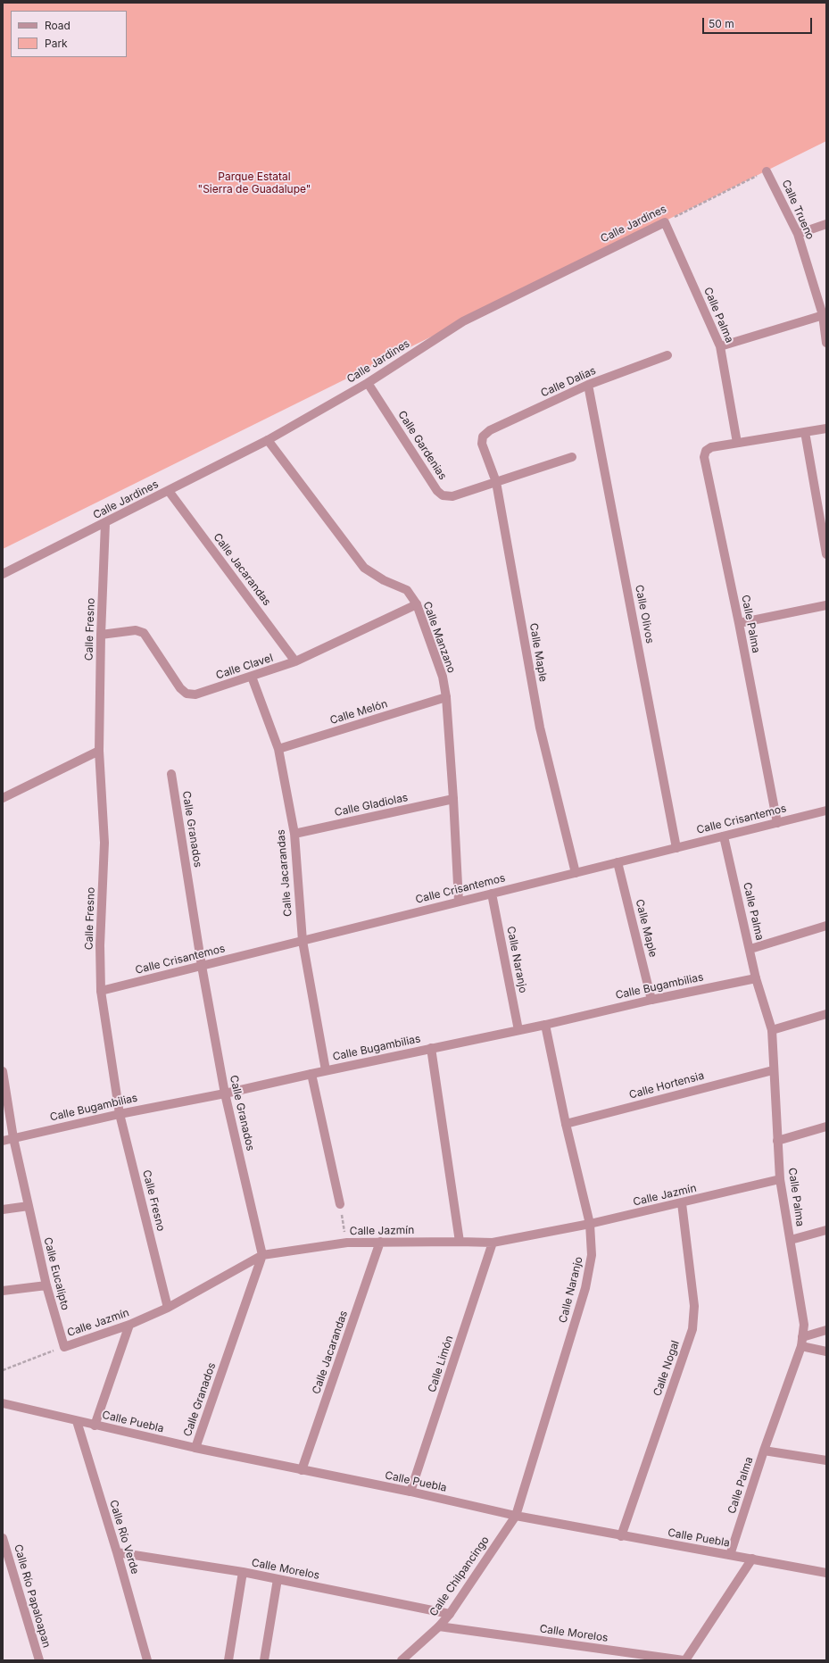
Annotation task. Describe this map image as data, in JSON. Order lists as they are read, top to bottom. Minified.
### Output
{"streets":{"street":["Calle Trueno","Calle Jardines","Calle Palma","Calle Dalias","Calle Gardenias","Calle Jacarandas","Calle Olivos","Calle Fresno","Calle Manzano","Calle Maple","Calle Clavel","Calle Melón","Calle Gladiolas","Calle Crisantemos","Calle Granados","Calle Naranjo","Calle Bugambilias","Calle Hortensia","Calle Jazmín","Calle Eucalipto","Calle Limón","Calle Nogal","Calle Puebla","Calle Río Verde","Calle Morelos","Calle Chilpancingo","Calle Río Papaloapan"]},"crossings":[["Calle Trueno","Calle Jardines"],["Calle Jardines","Calle Palma"],["Calle Jardines","Calle Gardenias"],["Calle Jardines","Calle Jacarandas"],["Calle Jardines","Calle Fresno"],["Calle Jardines","Calle Manzano"],["Calle Palma","Calle Crisantemos"],["Calle Palma","Calle Bugambilias"],["Calle Palma","Calle Hortensia"],["Calle Palma","Calle Jazmín"],["Calle Palma","Calle Puebla"],["Calle Dalias","Calle Olivos"],["Calle Dalias","Calle Maple"],["Calle Gardenias","Calle Maple"],["Calle Jacarandas","Calle Clavel"],["Calle Jacarandas","Calle Melón"],["Calle Jacarandas","Calle Gladiolas"],["Calle Jacarandas","Calle Crisantemos"],["Calle Jacarandas","Calle Bugambilias"],["Calle Jacarandas","Calle Jazmín"],["Calle Jacarandas","Calle Puebla"],["Calle Olivos","Calle Crisantemos"],["Calle Fresno","Calle Clavel"],["Calle Fresno","Calle Crisantemos"],["Calle Fresno","Calle Bugambilias"],["Calle Fresno","Calle Jazmín"],["Calle Manzano","Calle Clavel"],["Calle Manzano","Calle Melón"],["Calle Manzano","Calle Gladiolas"],["Calle Manzano","Calle Crisantemos"],["Calle Maple","Calle Crisantemos"],["Calle Maple","Calle Bugambilias"],["Calle Crisantemos","Calle Granados"],["Calle Crisantemos","Calle Naranjo"],["Calle Granados","Calle Bugambilias"],["Calle Granados","Calle Jazmín"],["Calle Granados","Calle Puebla"],["Calle Naranjo","Calle Bugambilias"],["Calle Naranjo","Calle Hortensia"],["Calle Naranjo","Calle Jazmín"],["Calle Naranjo","Calle Puebla"],["Calle Naranjo","Calle Chilpancingo"],["Calle Bugambilias","Calle Eucalipto"],["Calle Jazmín","Calle Eucalipto"],["Calle Jazmín","Calle Limón"],["Calle Jazmín","Calle Nogal"],["Calle Limón","Calle Puebla"],["Calle Nogal","Calle Puebla"],["Calle Puebla","Calle Río Verde"],["Calle Puebla","Calle Chilpancingo"],["Calle Río Verde","Calle Morelos"],["Calle Morelos","Calle Chilpancingo"]],"parks":["Parque Estatal \"Sierra de Guadalupe\""],"legend":["Road","Park"],"scale_bar":"50 m"}
